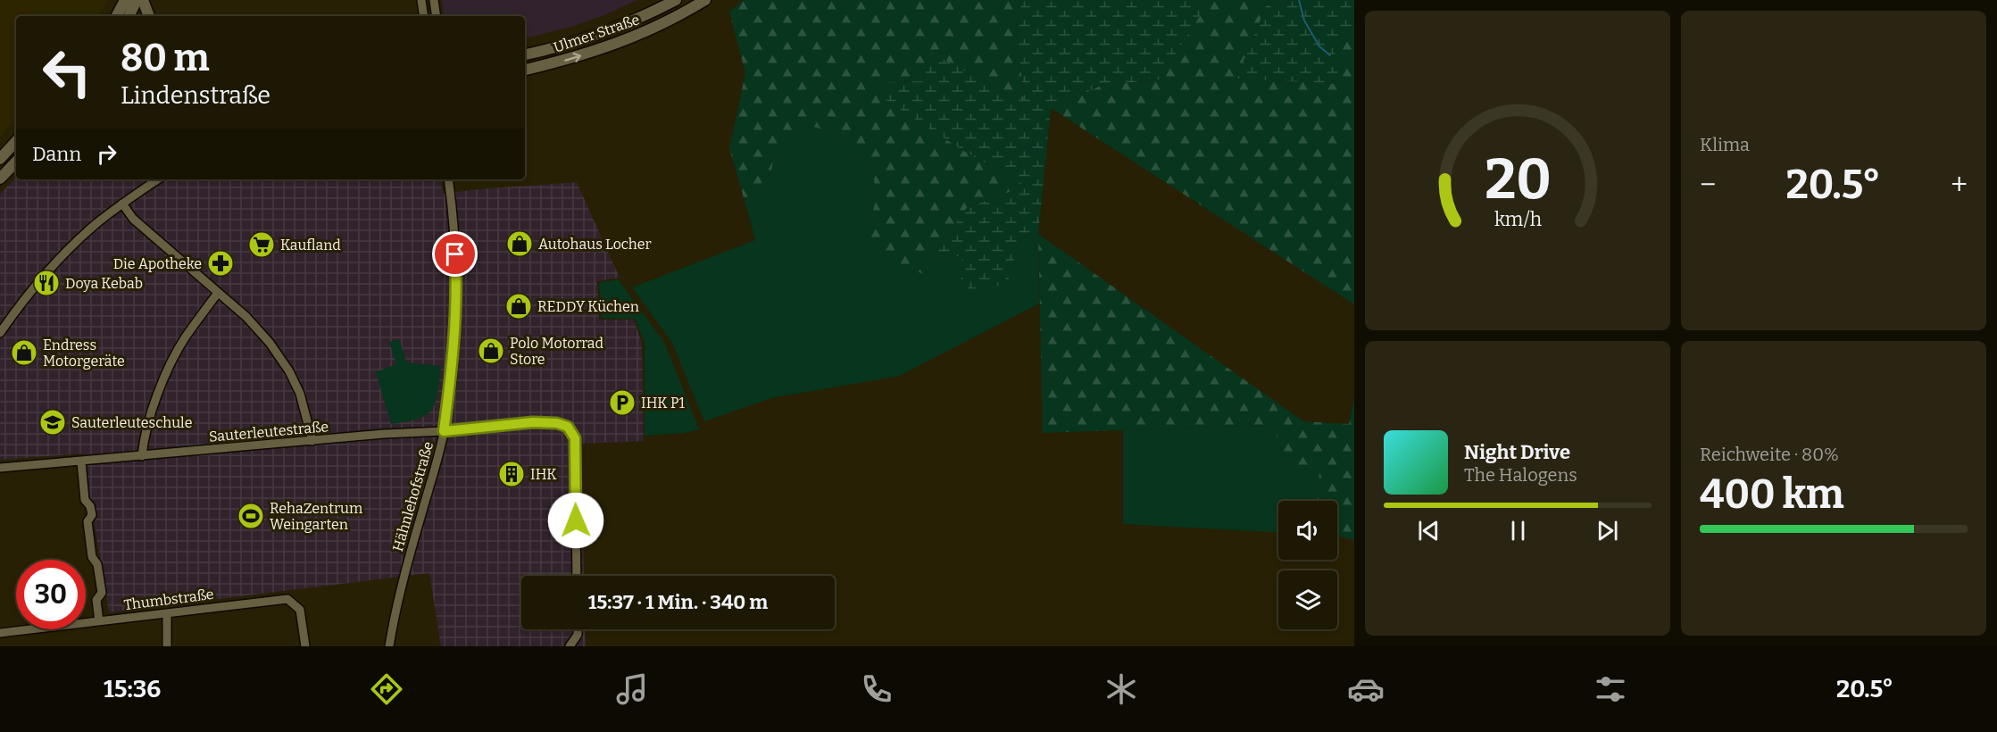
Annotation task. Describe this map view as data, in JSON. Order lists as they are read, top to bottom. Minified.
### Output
{"streets":{"main road":["Ulmer Straße"],"street":["Sauterleutestraße","Hähnlehofstraße","Thumbstraße"]},"crossings":[["Sauterleutestraße","Hähnlehofstraße"]],"places":{"shop":["Autohaus Locher","REDDY Küchen","Polo Motorrad Store","Endress Motorgeräte"],"supermarket":["Kaufland"],"pharmacy":["Die Apotheke"],"restaurant":["Doya Kebab"],"parking":["IHK P1"],"school or university":["Sauterleuteschule"],"building":["IHK"],"sports":["RehaZentrum Weingarten"]},"page":{"tile":["Klima",["Reichweite · 80%","400 km"]],"turn":["80 m","Lindenstraße"],"then":"Dann","heat":["−","20.5°","+"],"song":["Night Drive","The Halogens"],"limit":"30","trip":"15:37 · 1 Min. · 340 m","tabs":["15:36","20.5°"],"gauge":["20","km/h"]}}
